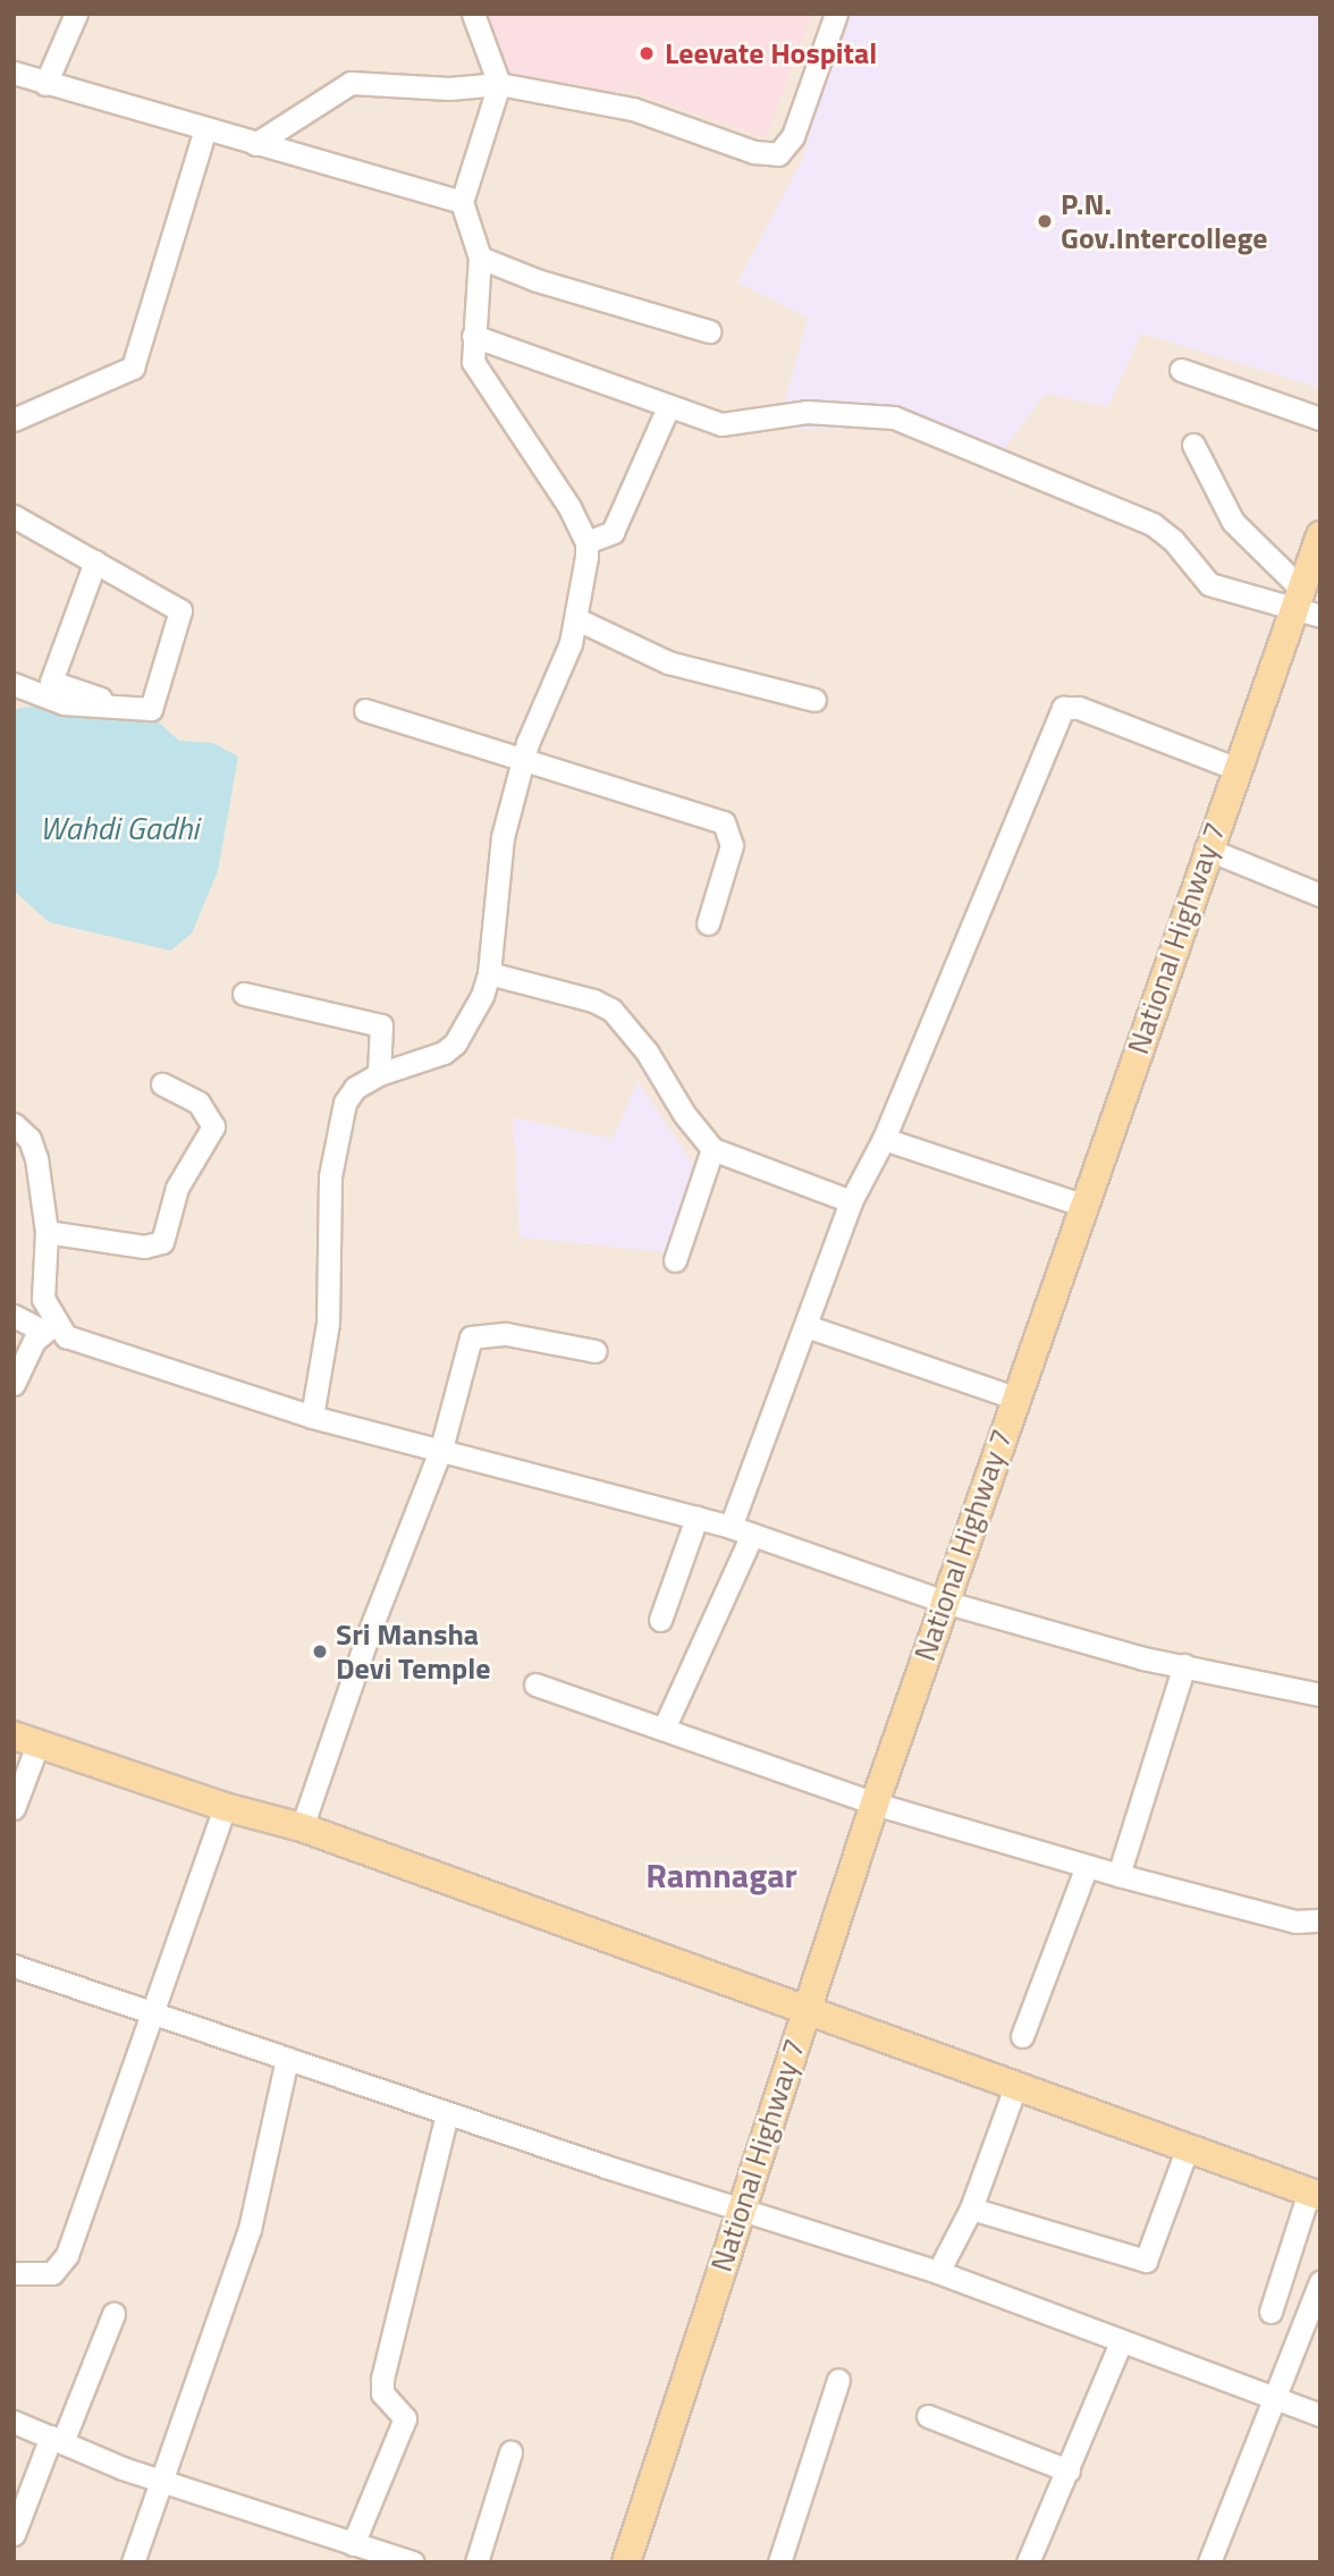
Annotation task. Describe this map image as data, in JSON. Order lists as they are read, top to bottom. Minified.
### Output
{"streets":{"main road":["National Highway 7"]},"districts":["Ramnagar"],"water":["Wahdi Gadhi"],"places":["Leevate Hospital","P.N. Gov.Intercollege","Sri Mansha Devi Temple"]}
